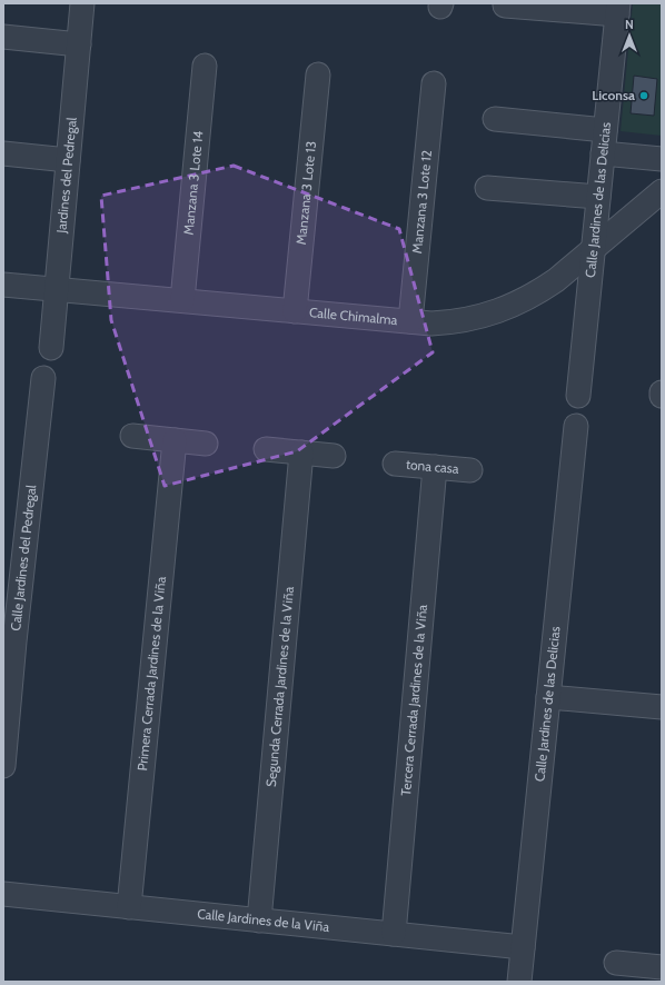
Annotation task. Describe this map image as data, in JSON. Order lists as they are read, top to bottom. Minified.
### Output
{"streets":{"street":["Jardines del Pedregal","Manzana 3 Lote 14","Manzana 3 Lote 13","Calle Jardines de las Delicias","Manzana 3 Lote 12","Calle Chimalma","tona casa","Calle Jardines del Pedregal","Primera Cerrada Jardines de la Viña","Segunda Cerrada Jardines de la Viña","Tercera Cerrada Jardines de la Viña","Calle Jardines de la Viña"]},"crossings":[["Jardines del Pedregal","Calle Chimalma"],["Manzana 3 Lote 14","Calle Chimalma"],["Manzana 3 Lote 13","Calle Chimalma"],["Calle Jardines de las Delicias","Calle Chimalma"],["Calle Jardines de las Delicias","Calle Jardines de la Viña"],["Manzana 3 Lote 12","Calle Chimalma"],["tona casa","Tercera Cerrada Jardines de la Viña"],["Primera Cerrada Jardines de la Viña","Calle Jardines de la Viña"],["Segunda Cerrada Jardines de la Viña","Calle Jardines de la Viña"],["Tercera Cerrada Jardines de la Viña","Calle Jardines de la Viña"]],"places":["Liconsa"],"north":"top"}
